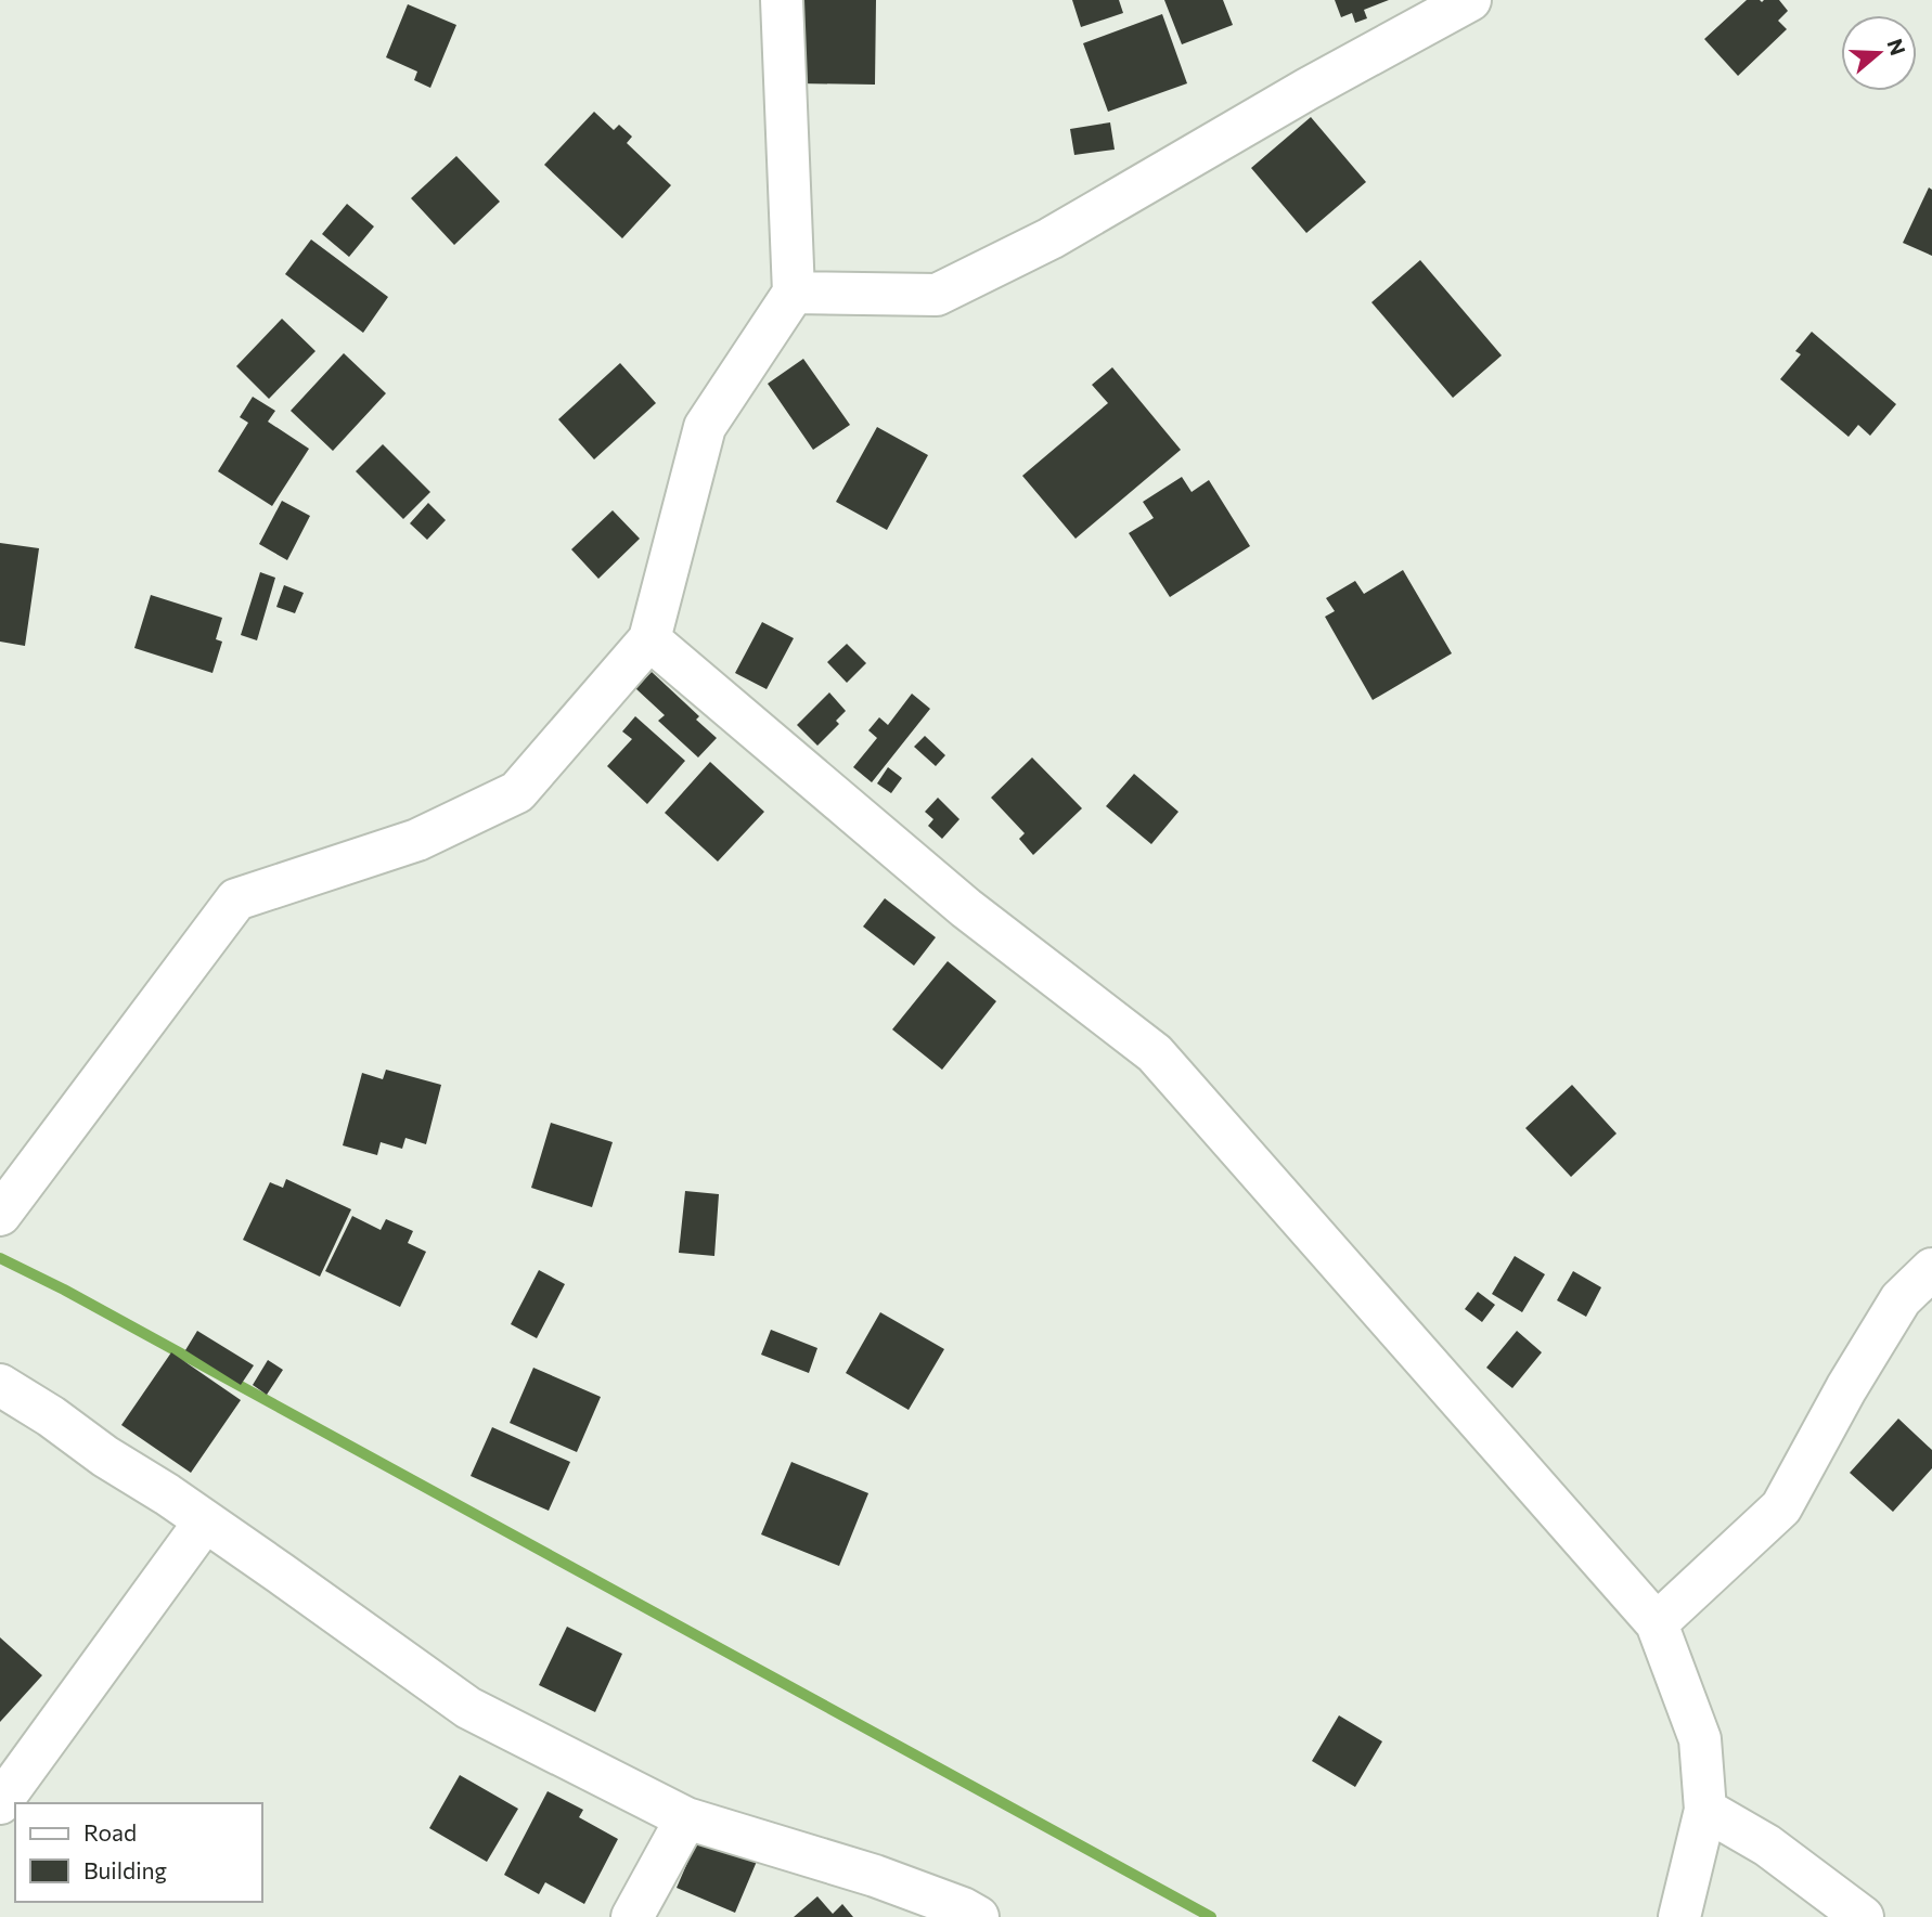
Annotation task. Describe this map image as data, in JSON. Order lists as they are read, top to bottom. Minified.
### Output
{"legend":["Road","Building"],"north":"right"}
